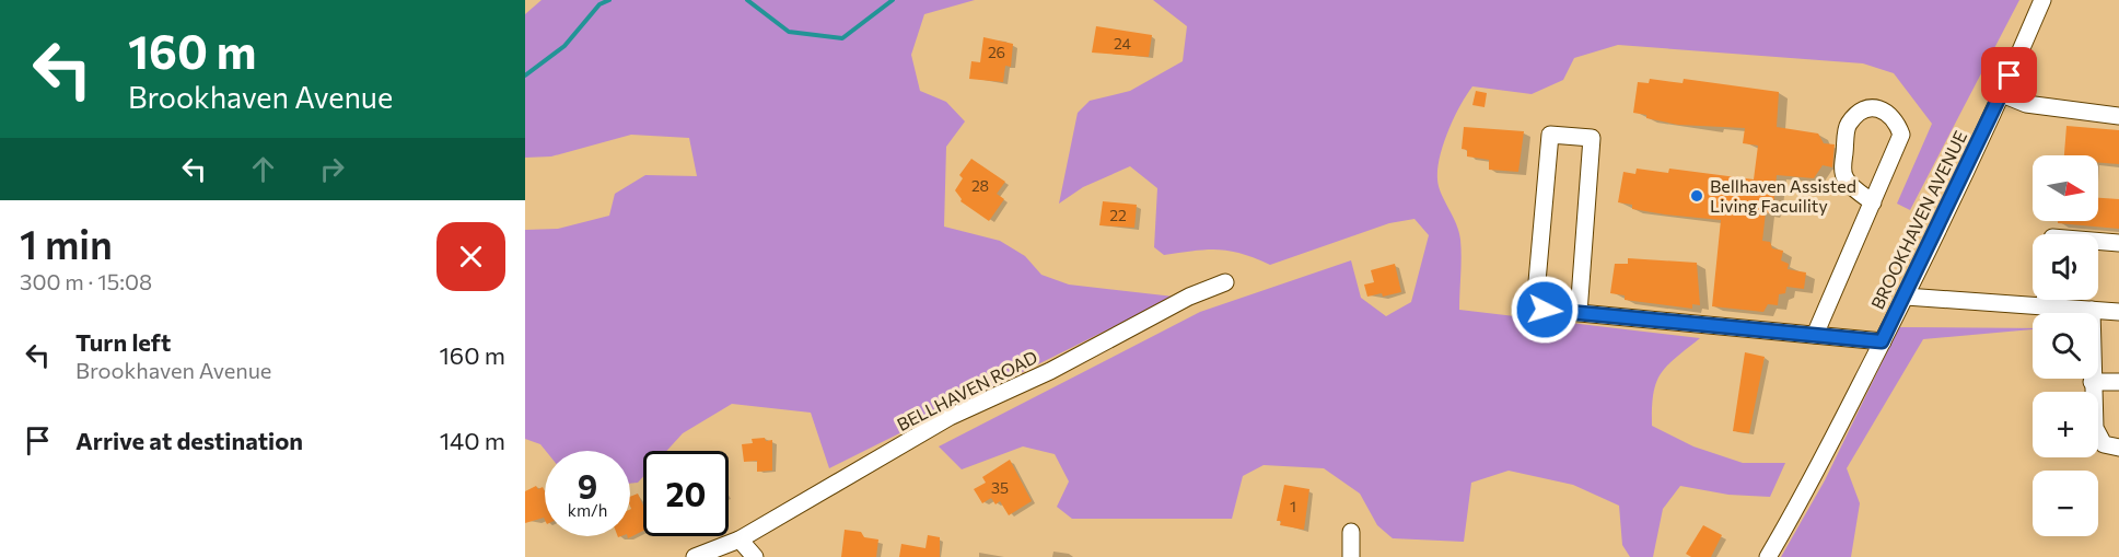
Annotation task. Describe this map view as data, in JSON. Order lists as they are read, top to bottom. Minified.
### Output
{"streets":{"street":["BROOKHAVEN AVENUE","BELLHAVEN ROAD"]},"places":["Bellhaven Assisted Living Facuility"],"house_numbers":["24","26","28","22","35","1"],"north":"right","page":{"turn":["160 m","Brookhaven Avenue"],"map_buttons":["+","−"],"heading":["1 min","300 m · 15:08"],"list":[{"name":"Turn left","note":"Brookhaven Avenue","value":"160 m"},{"name":"Arrive at destination","value":"140 m"}],"speed":"9 km/h","limit":"20"}}
